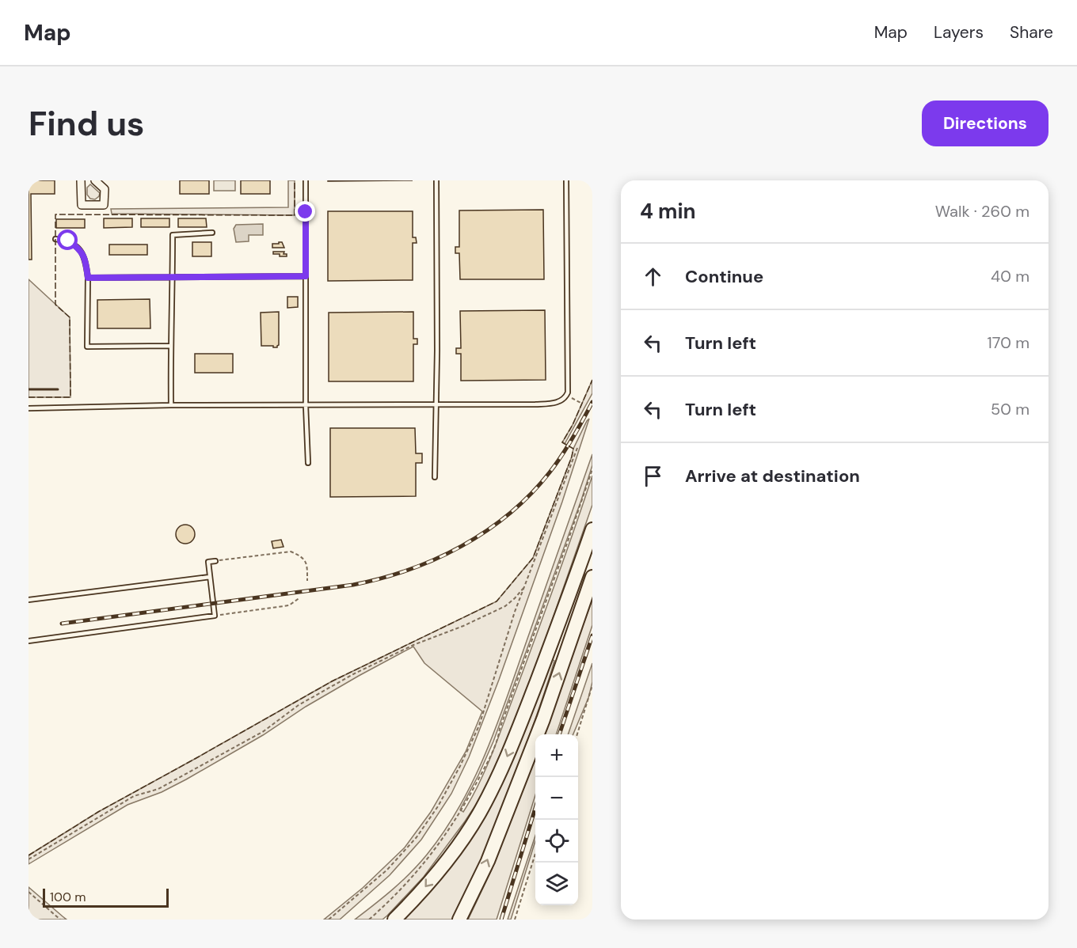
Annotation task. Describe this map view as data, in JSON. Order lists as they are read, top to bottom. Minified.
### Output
{"scale_bar":"100 m","page":{"header":"Map","nav":["Map","Layers","Share"],"buttons":"Directions","title":"Find us","heading":["4 min","Walk · 260 m"],"list":[["Continue","40 m"],["Turn left","170 m"],["Turn left","50 m"],"Arrive at destination"],"map_buttons":["+","−"],"scale":"100 m"}}
